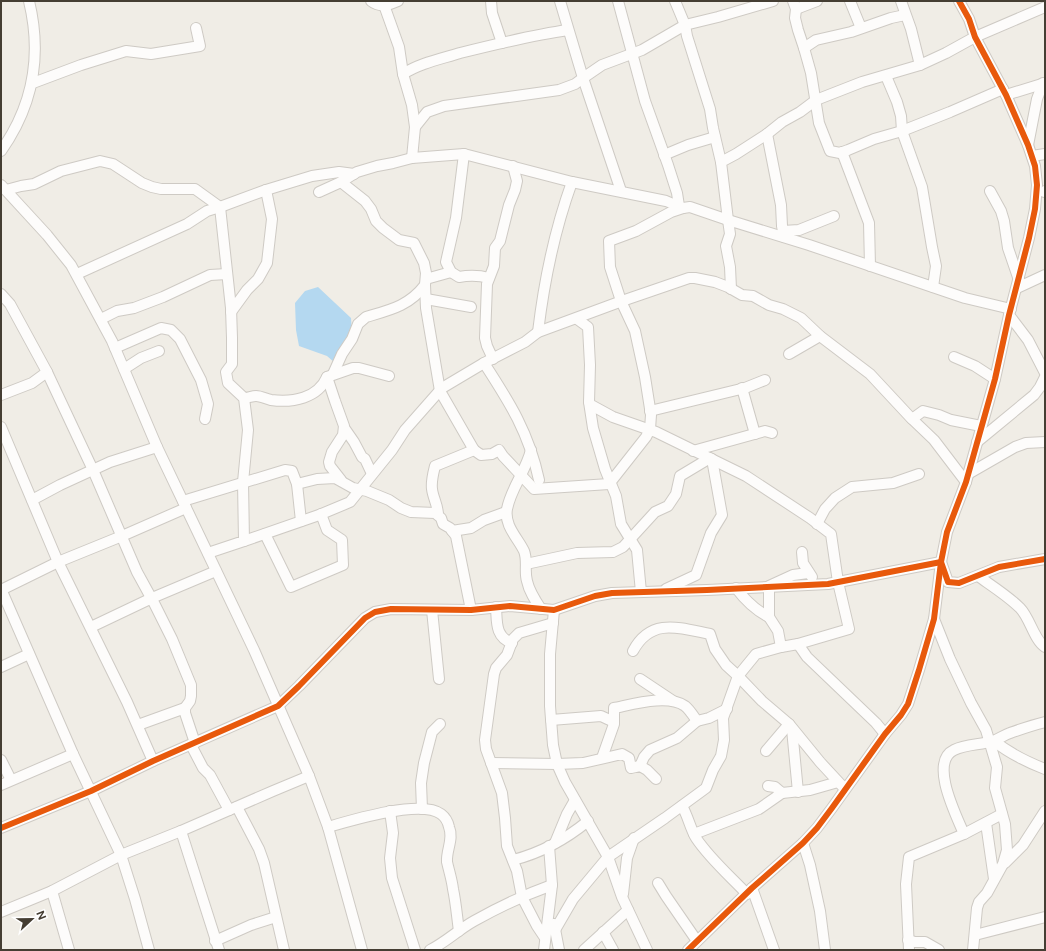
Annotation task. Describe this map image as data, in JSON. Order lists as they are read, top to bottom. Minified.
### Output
{"north":"right"}
